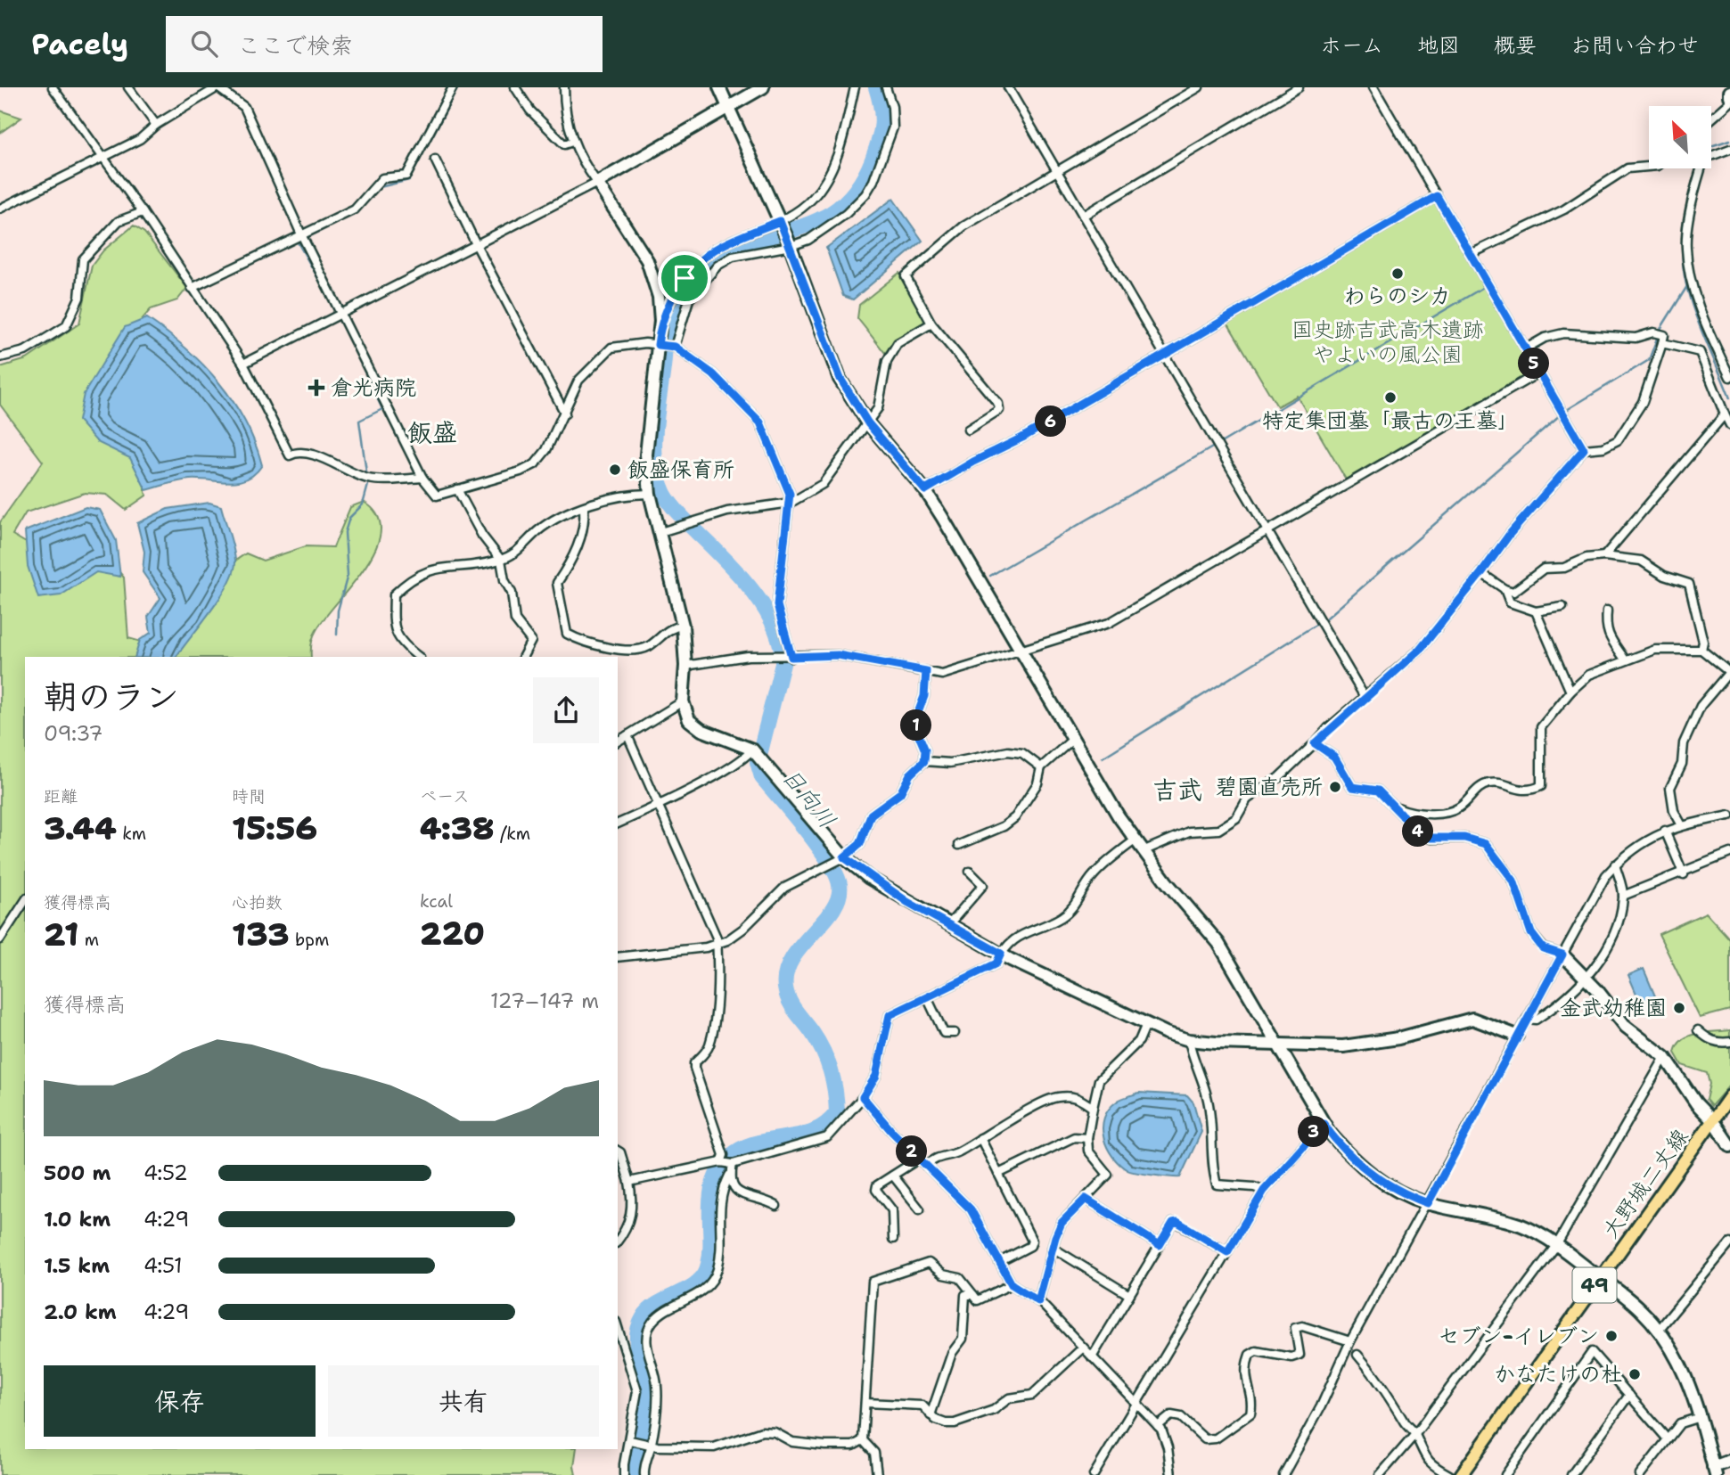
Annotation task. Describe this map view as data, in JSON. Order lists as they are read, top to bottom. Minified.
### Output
{"streets":{"main road":["大野城二丈線","49"]},"districts":["飯盛","吉武"],"water":["日向川"],"parks":["国史跡吉武高木遺跡 やよいの風公園"],"places":{"other":["わらのシカ","特定集団墓「最古の王墓」","飯盛保育所","碧園直売所","金武幼稚園","セブン-イレブン","かなたけの杜"],"health":["倉光病院"]},"north":"top left","page":{"header":"Pacely","search":"ここで検索","nav":["ホーム","地図","概要","お問い合わせ"],"pins":["5","6","1","4","3","2"],"heading":["朝のラン","09:37"],"stats":[["距離","3.44 km"],["時間","15:56"],["ペース","4:38 /km"],["獲得標高","21 m"],["心拍数","133 bpm"],["kcal","220"]],"chart":["獲得標高","127–147 m"],"list":[{"name":"500 m","note":"4:52"},{"name":"1.0 km","note":"4:29"},{"name":"1.5 km","note":"4:51"},{"name":"2.0 km","note":"4:29"}],"buttons":["保存","共有"]}}
